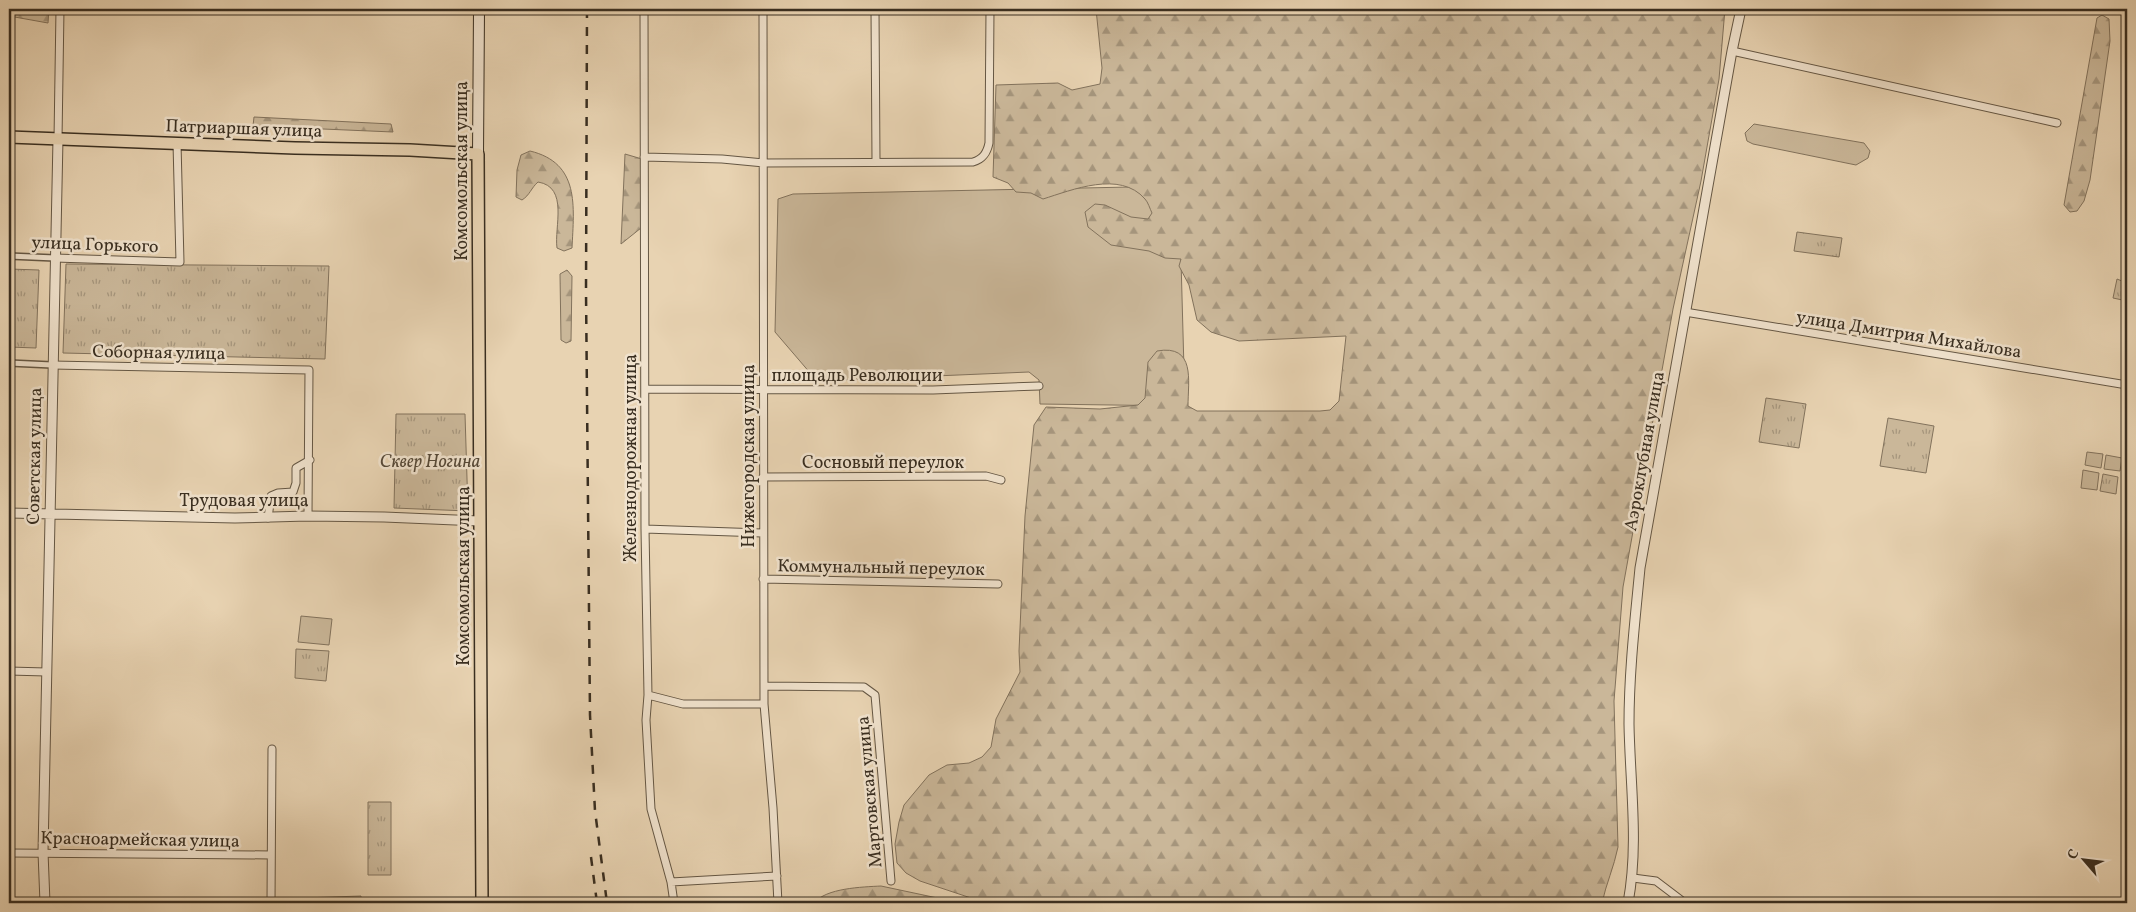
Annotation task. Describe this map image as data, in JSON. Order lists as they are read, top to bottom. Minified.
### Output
{"streets":{"main road":["Патриаршая улица","Комсомольская улица"],"street":["улица Горького","улица Дмитрия Михайлова","Соборная улица","площадь Революции","Аэроклубная улица","Советская улица","Нижегородская улица","Железнодорожная улица","Сосновый переулок","Трудовая улица","Коммунальный переулок","Мартовская улица","Красноармейская улица"]},"crossings":[["Патриаршая улица","Комсомольская улица"],["Патриаршая улица","улица Горького"],["Патриаршая улица","Советская улица"],["Комсомольская улица","Трудовая улица"],["улица Горького","Советская улица"],["улица Дмитрия Михайлова","Аэроклубная улица"],["Соборная улица","Советская улица"],["площадь Революции","Нижегородская улица"],["площадь Революции","Железнодорожная улица"],["Советская улица","Трудовая улица"],["Советская улица","Красноармейская улица"],["Нижегородская улица","Сосновый переулок"],["Нижегородская улица","Коммунальный переулок"],["Нижегородская улица","Мартовская улица"]],"parks":["Сквер Ногина"],"north":"top left"}
